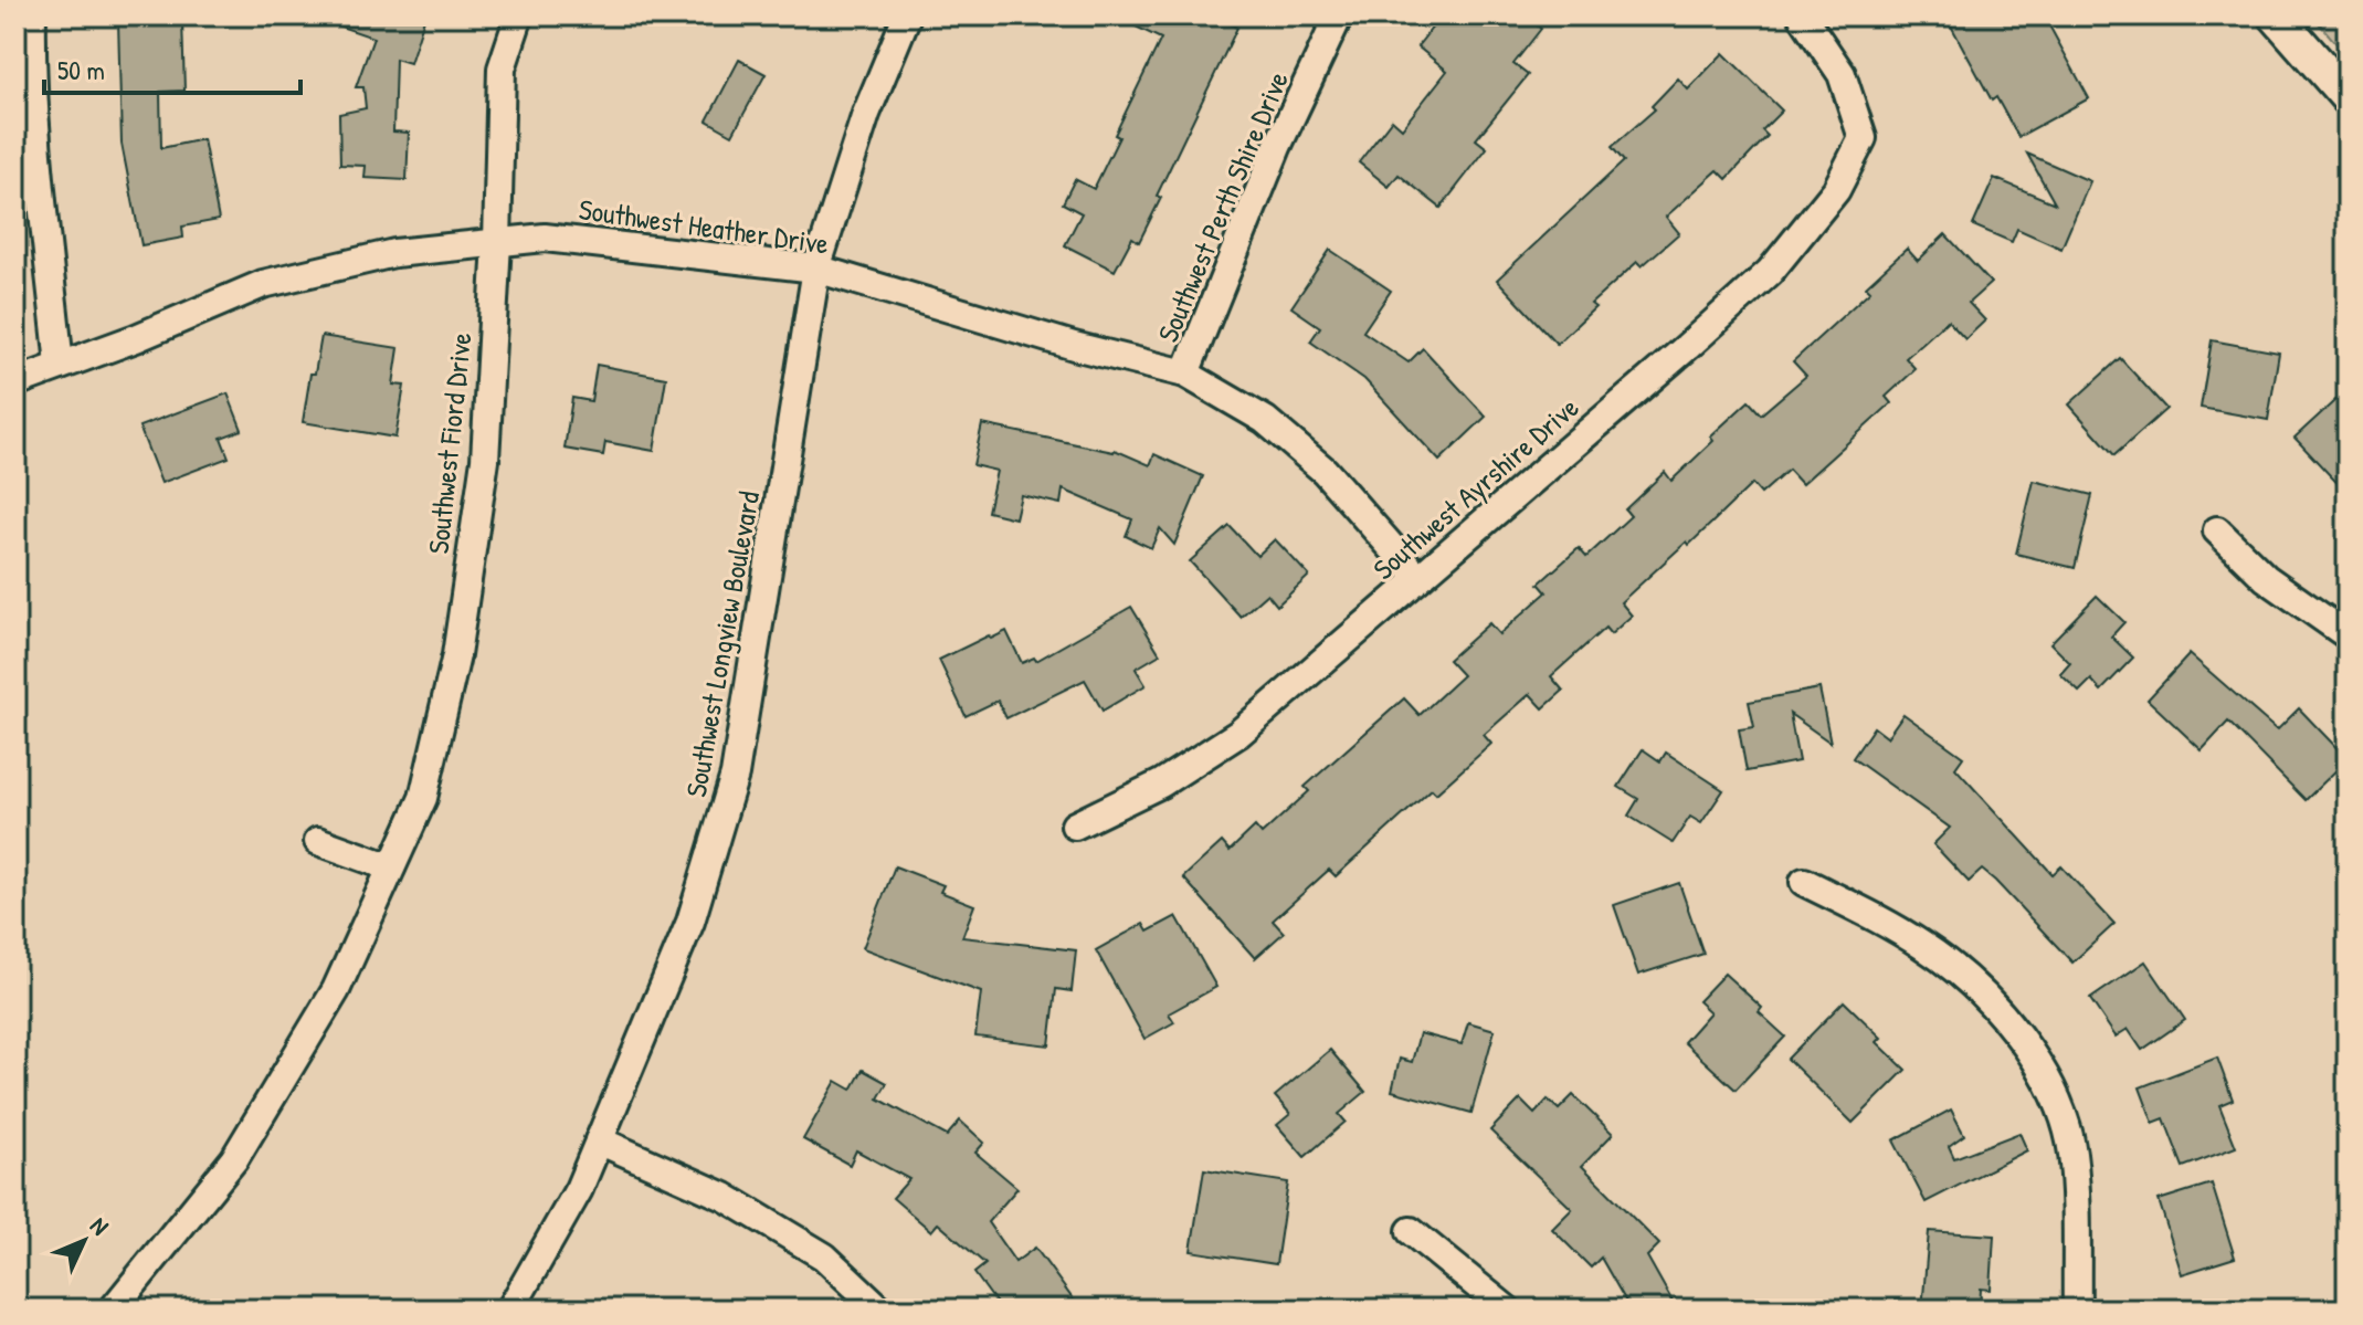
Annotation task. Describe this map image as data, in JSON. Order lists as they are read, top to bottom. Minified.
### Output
{"streets":{"street":["Southwest Perth Shire Drive","Southwest Heather Drive","Southwest Fiord Drive","Southwest Ayrshire Drive","Southwest Longview Boulevard"]},"crossings":[["Southwest Perth Shire Drive","Southwest Heather Drive"],["Southwest Heather Drive","Southwest Fiord Drive"],["Southwest Heather Drive","Southwest Ayrshire Drive"],["Southwest Heather Drive","Southwest Longview Boulevard"]],"scale_bar":"50 m","north":"top right"}
